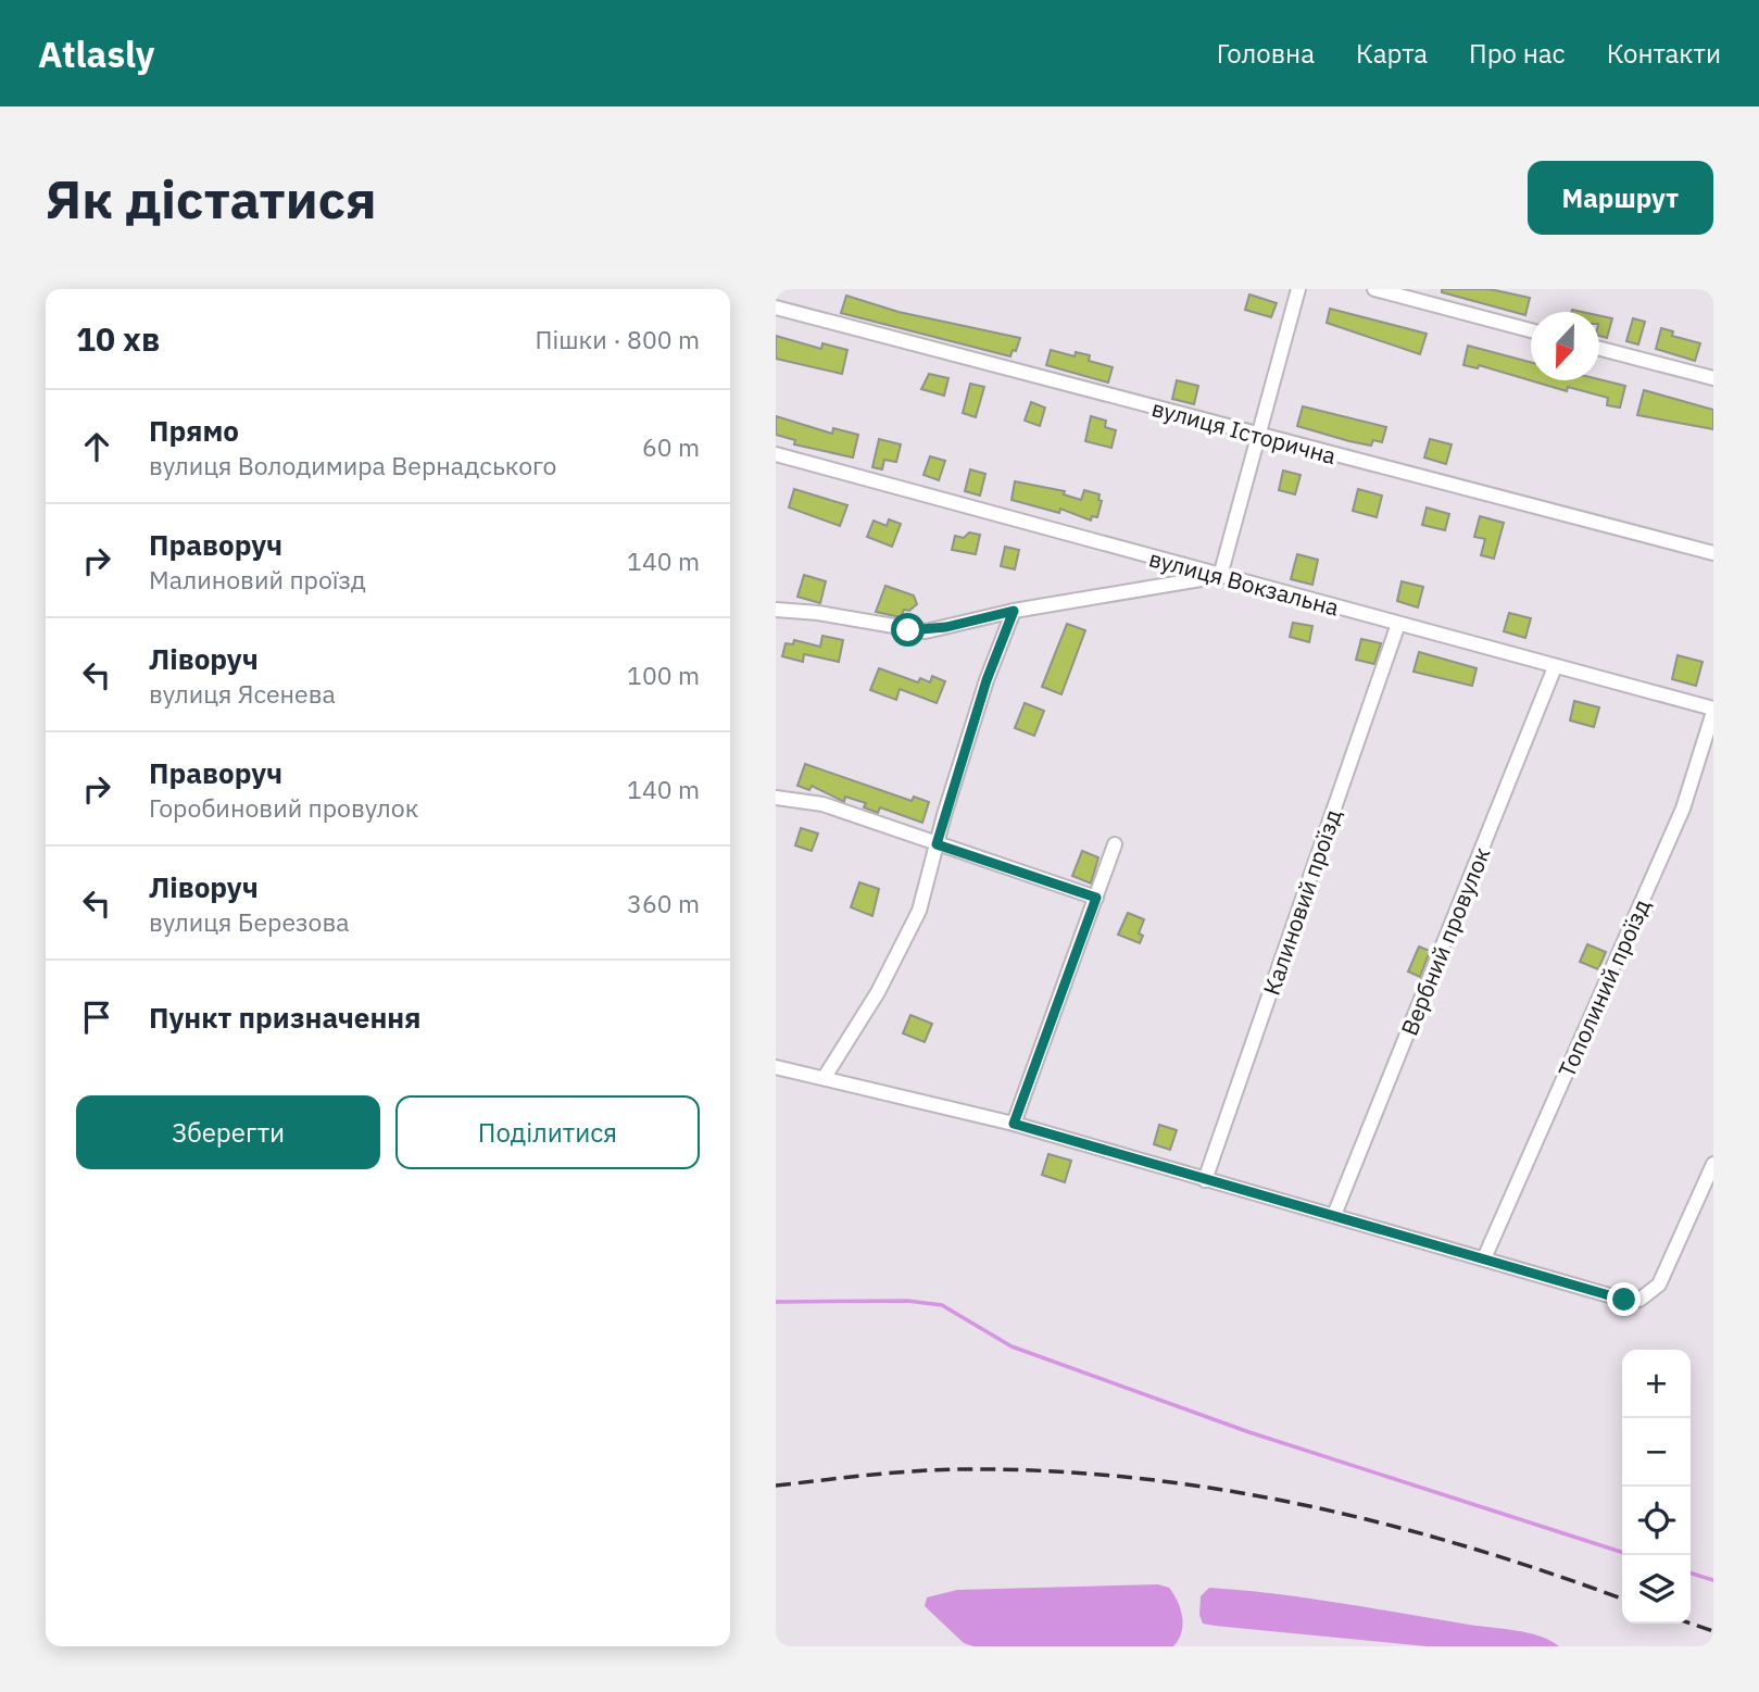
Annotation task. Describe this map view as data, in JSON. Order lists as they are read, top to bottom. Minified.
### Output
{"streets":{"street":["вулиця Історична","вулиця Вокзальна","Калиновий проїзд","Вербний провулок","Тополиний проїзд"]},"crossings":[["вулиця Вокзальна","Калиновий проїзд"],["вулиця Вокзальна","Вербний провулок"],["вулиця Вокзальна","Тополиний проїзд"]],"north":"bottom","page":{"header":"Atlasly","nav":["Головна","Карта","Про нас","Контакти"],"buttons":["Маршрут",["Зберегти","Поділитися"]],"title":"Як дістатися","heading":["10 хв","Пішки · 800 m"],"list":[["Прямо","вулиця Володимира Вернадського","60 m"],["Праворуч","Малиновий проїзд","140 m"],["Ліворуч","вулиця Ясенева","100 m"],["Праворуч","Горобиновий провулок","140 m"],["Ліворуч","вулиця Березова","360 m"],"Пункт призначення"],"map_buttons":["+","−"]}}
